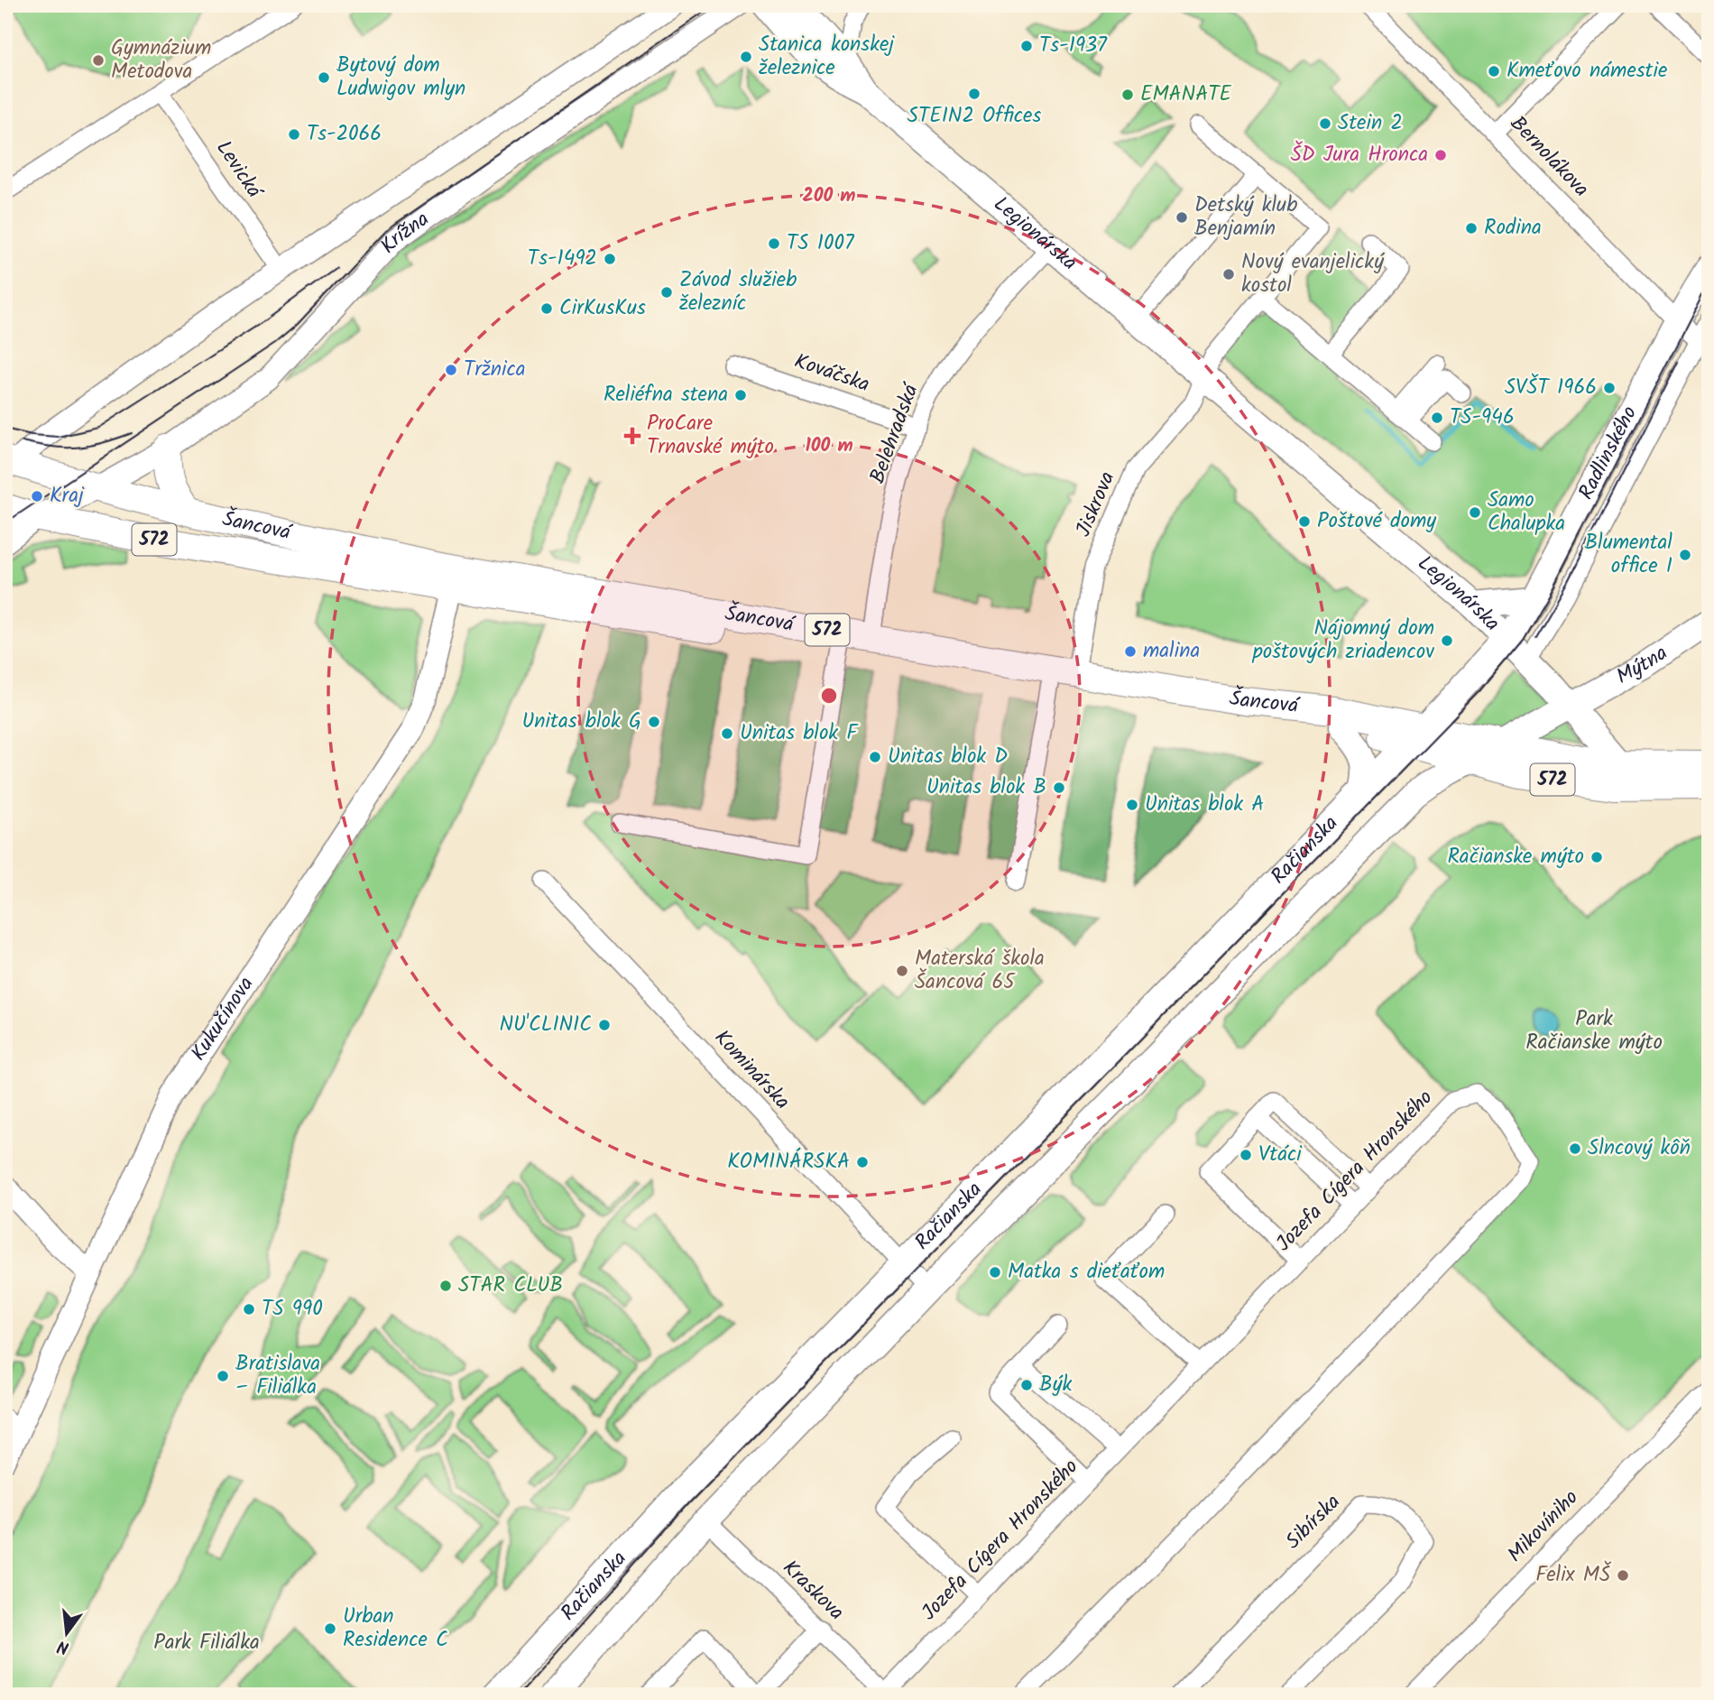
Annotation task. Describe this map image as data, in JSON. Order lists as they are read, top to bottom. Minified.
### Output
{"streets":{"main road":["Legionárska","Radlinského","Šancová","572","Mýtna","Račianska"],"street":["Bernolákova","Levická","Krížna","Kováčska","Belehradská","Jiskrova","Kukučínova","Kominárska","Jozefa Cígera Hronského","Sibírska","Mikovíniho","Kraskova"]},"crossings":[["Bernolákova","Radlinského"],["Levická","Krížna"],["Krížna","Šancová"],["Krížna","572"],["Legionárska","Belehradská"],["Legionárska","Radlinského"],["Legionárska","Jiskrova"],["Kováčska","Belehradská"],["Belehradská","Šancová"],["Jiskrova","Šancová"],["Šancová","572"],["Šancová","Račianska"],["Šancová","Kukučínova"],["572","Račianska"],["Račianska","Kominárska"],["Račianska","Kraskova"],["Jozefa Cígera Hronského","Kraskova"]],"parks":["Park Račianske mýto","Park Filiálka"],"places":{"other":["Ts-1937","Stanica konskej železnice","Gymnázium Metodova","Kmeťovo námestie","Bytový dom Ludwigov mlyn","STEIN2 Offices","EMANATE","Stein 2","Ts-2066","ŠD Jura Hronca","Detský klub Benjamín","Rodina","TS 1007","Ts-1492","Nový evanjelický kostol","Závod služieb železníc","CirKusKus","Tržnica","SVŠT 1966","Reliéfna stena","TS-946","Kraj","Samo Chalupka","Poštové domy","Blumental office I","Nájomný dom poštových zriadencov","malina","Unitas blok G","Unitas blok F","Unitas blok D","Unitas blok B","Unitas blok A","Račianske mýto","Materská škola Šancová 65","NU'CLINIC","Slncový kôň","Vtáci","KOMINÁRSKA","Matka s dieťaťom","STAR CLUB","TS 990","Bratislava – Filiálka","Býk","Felix MŠ","Urban Residence C"],"health":["ProCare Trnavské mýto"]},"north":"bottom","rings":["200 m","100 m"]}
